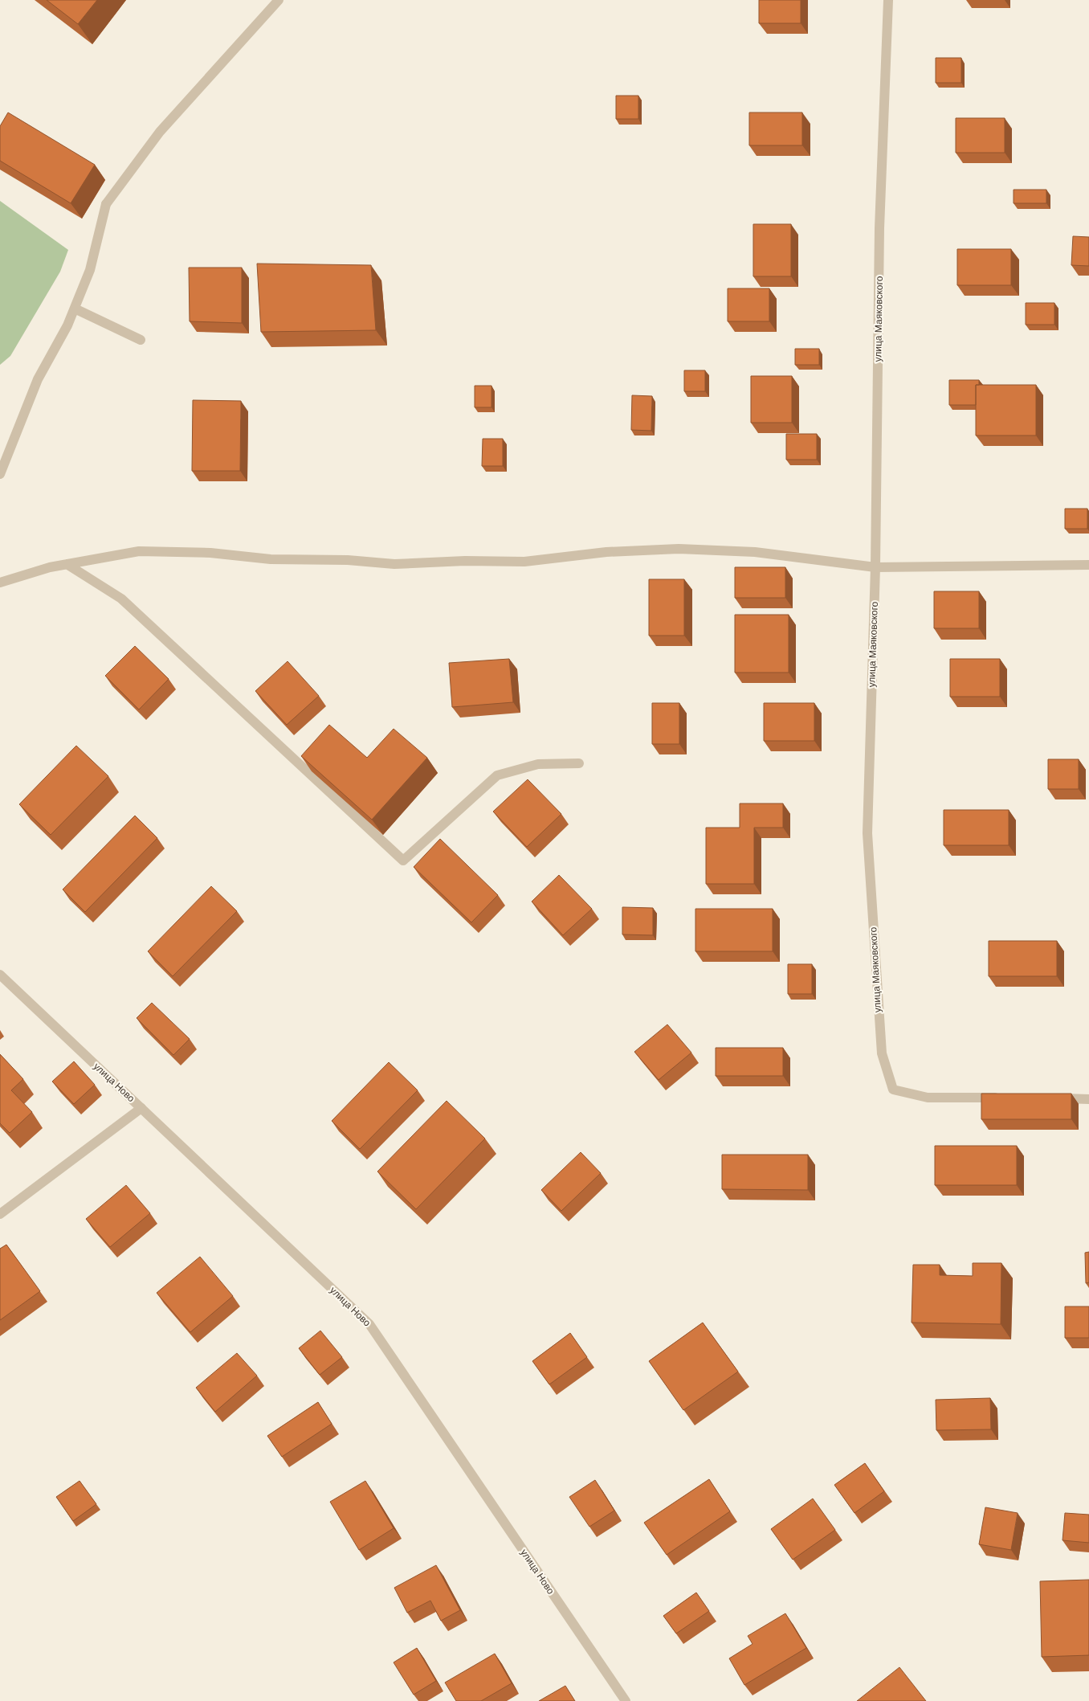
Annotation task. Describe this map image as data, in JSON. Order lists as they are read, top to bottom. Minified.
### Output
{"streets":{"street":["улица Маяковского","улица Ново"]}}
